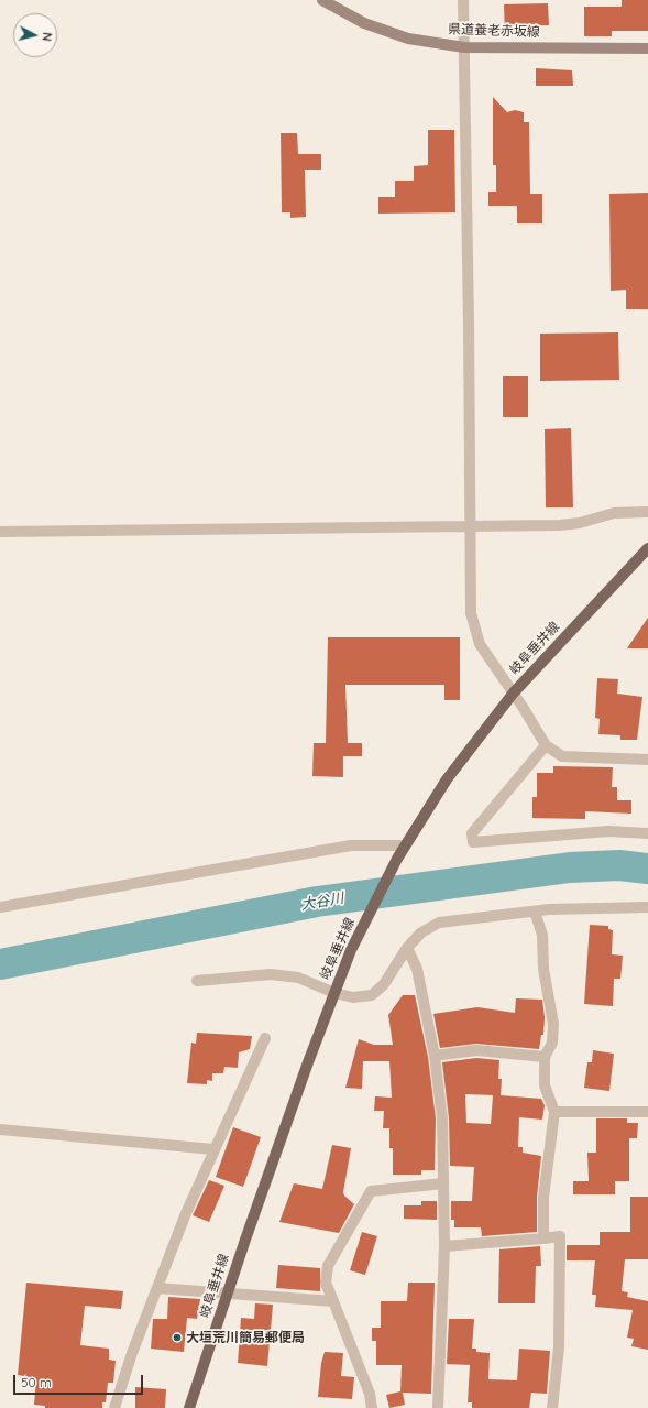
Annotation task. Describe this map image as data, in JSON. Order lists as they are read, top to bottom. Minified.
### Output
{"streets":{"main road":["県道養老赤坂線","岐阜垂井線"]},"water":["大谷川"],"places":["大垣荒川簡易郵便局"],"scale_bar":"50 m","north":"right"}
